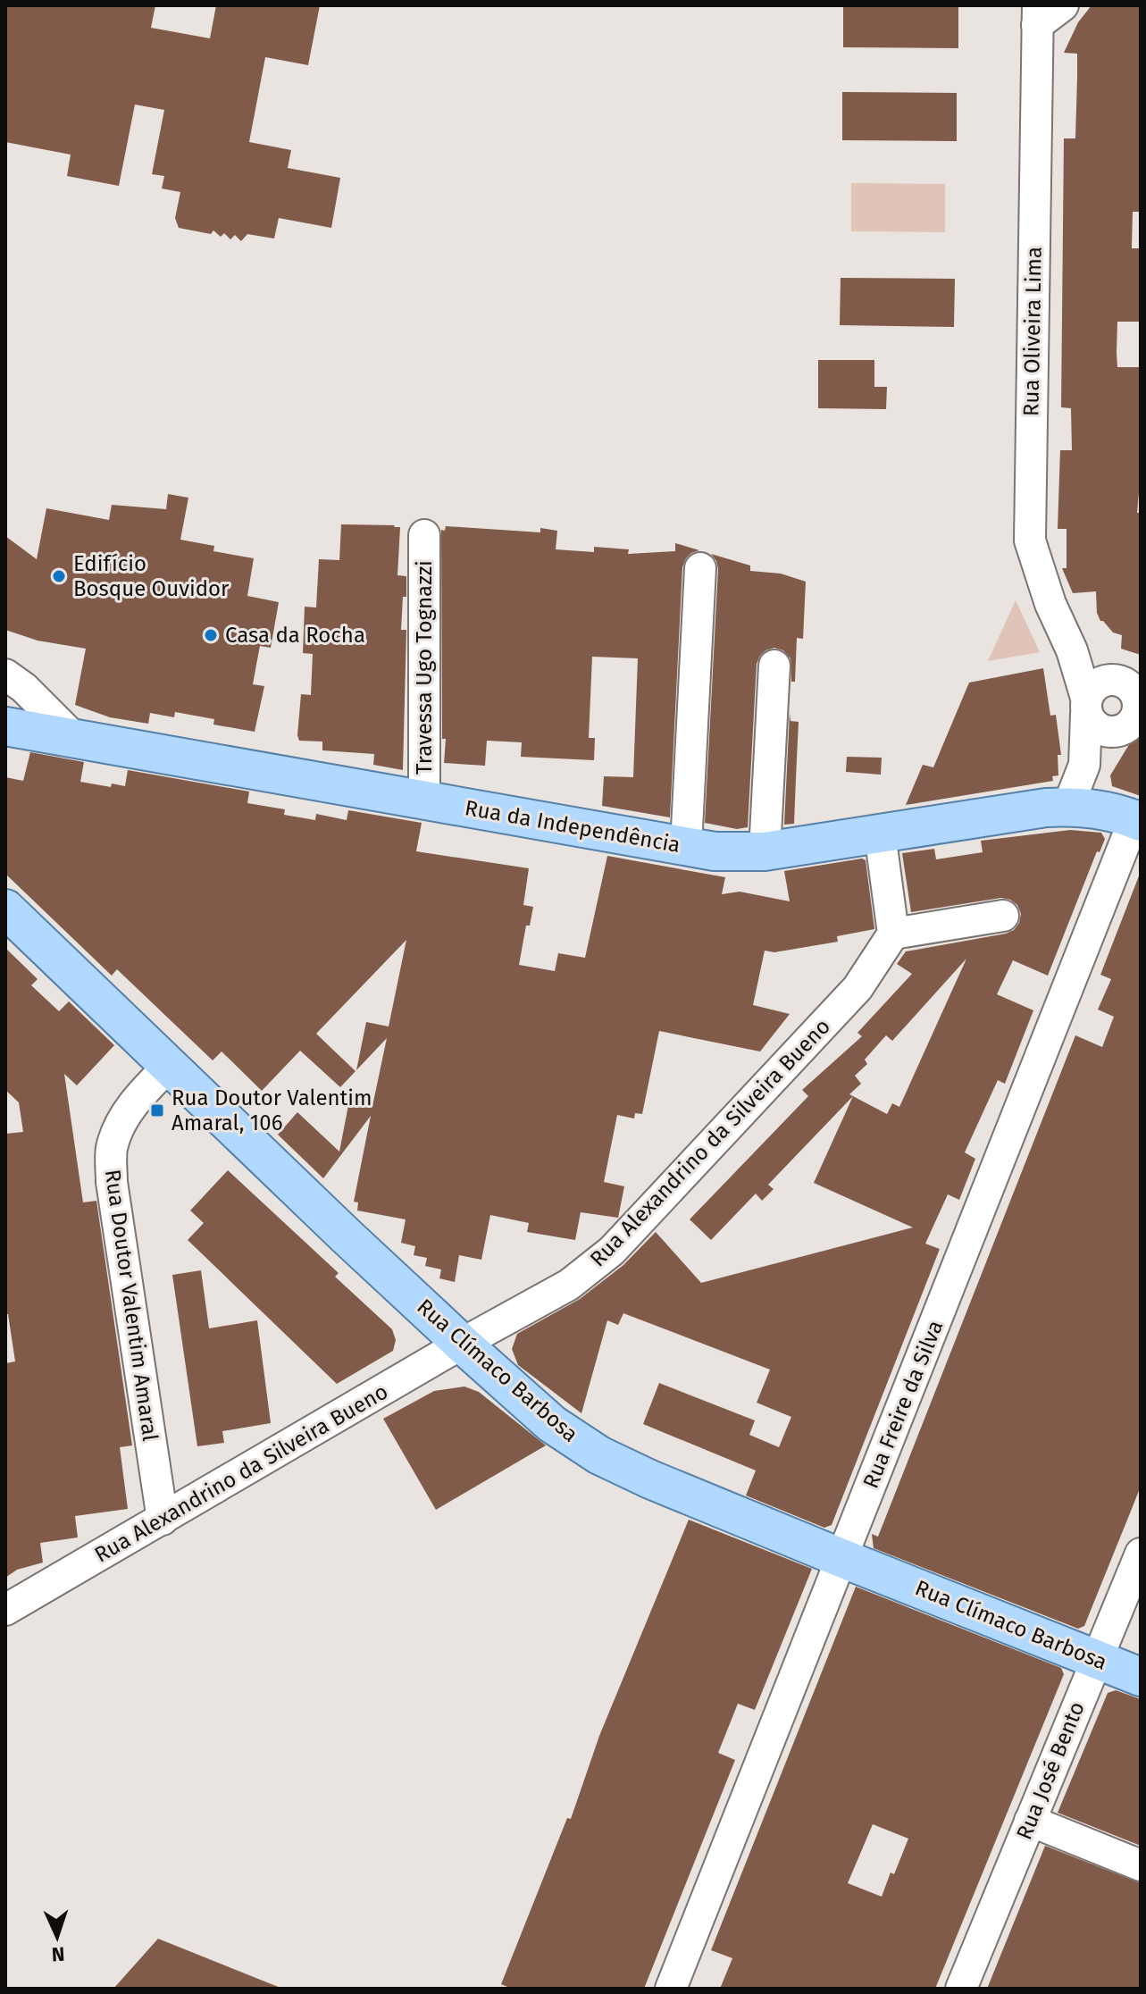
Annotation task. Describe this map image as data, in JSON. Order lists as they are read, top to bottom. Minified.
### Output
{"streets":{"main road":["Rua da Independência","Rua Clímaco Barbosa"],"street":["Rua Oliveira Lima","Travessa Ugo Tognazzi","Rua Alexandrino da Silveira Bueno","Rua Doutor Valentim Amaral","Rua Freire da Silva","Rua José Bento"]},"crossings":[["Travessa Ugo Tognazzi","Rua da Independência"],["Rua da Independência","Rua Freire da Silva"],["Rua Alexandrino da Silveira Bueno","Rua Doutor Valentim Amaral"],["Rua Alexandrino da Silveira Bueno","Rua Clímaco Barbosa"],["Rua Doutor Valentim Amaral","Rua Clímaco Barbosa"],["Rua Clímaco Barbosa","Rua Freire da Silva"],["Rua Clímaco Barbosa","Rua José Bento"]],"places":{"other":["Edifício Bosque Ouvidor","Casa da Rocha"],"transit":["Rua Doutor Valentim Amaral, 106"]},"north":"bottom"}
